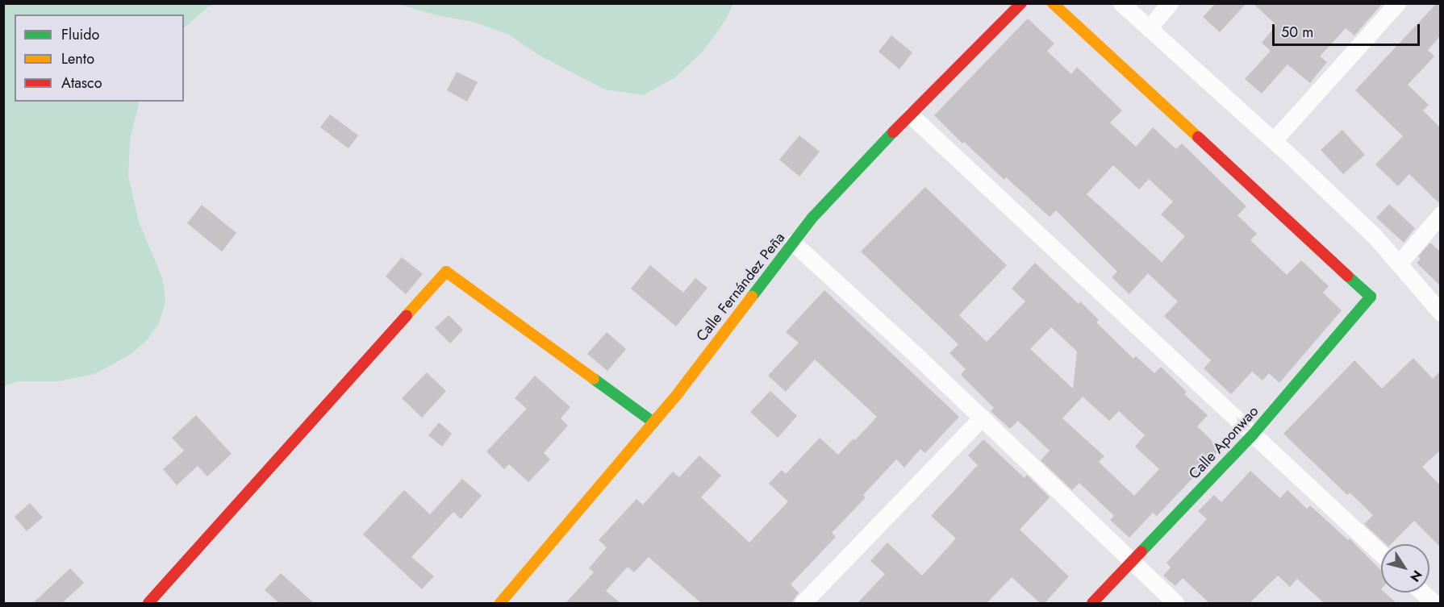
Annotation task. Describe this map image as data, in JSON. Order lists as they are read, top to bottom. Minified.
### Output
{"streets":{"street":["Calle Fernández Peña","Calle Aponwao"]},"legend":["Fluido","Lento","Atasco"],"scale_bar":"50 m","north":"bottom right"}
